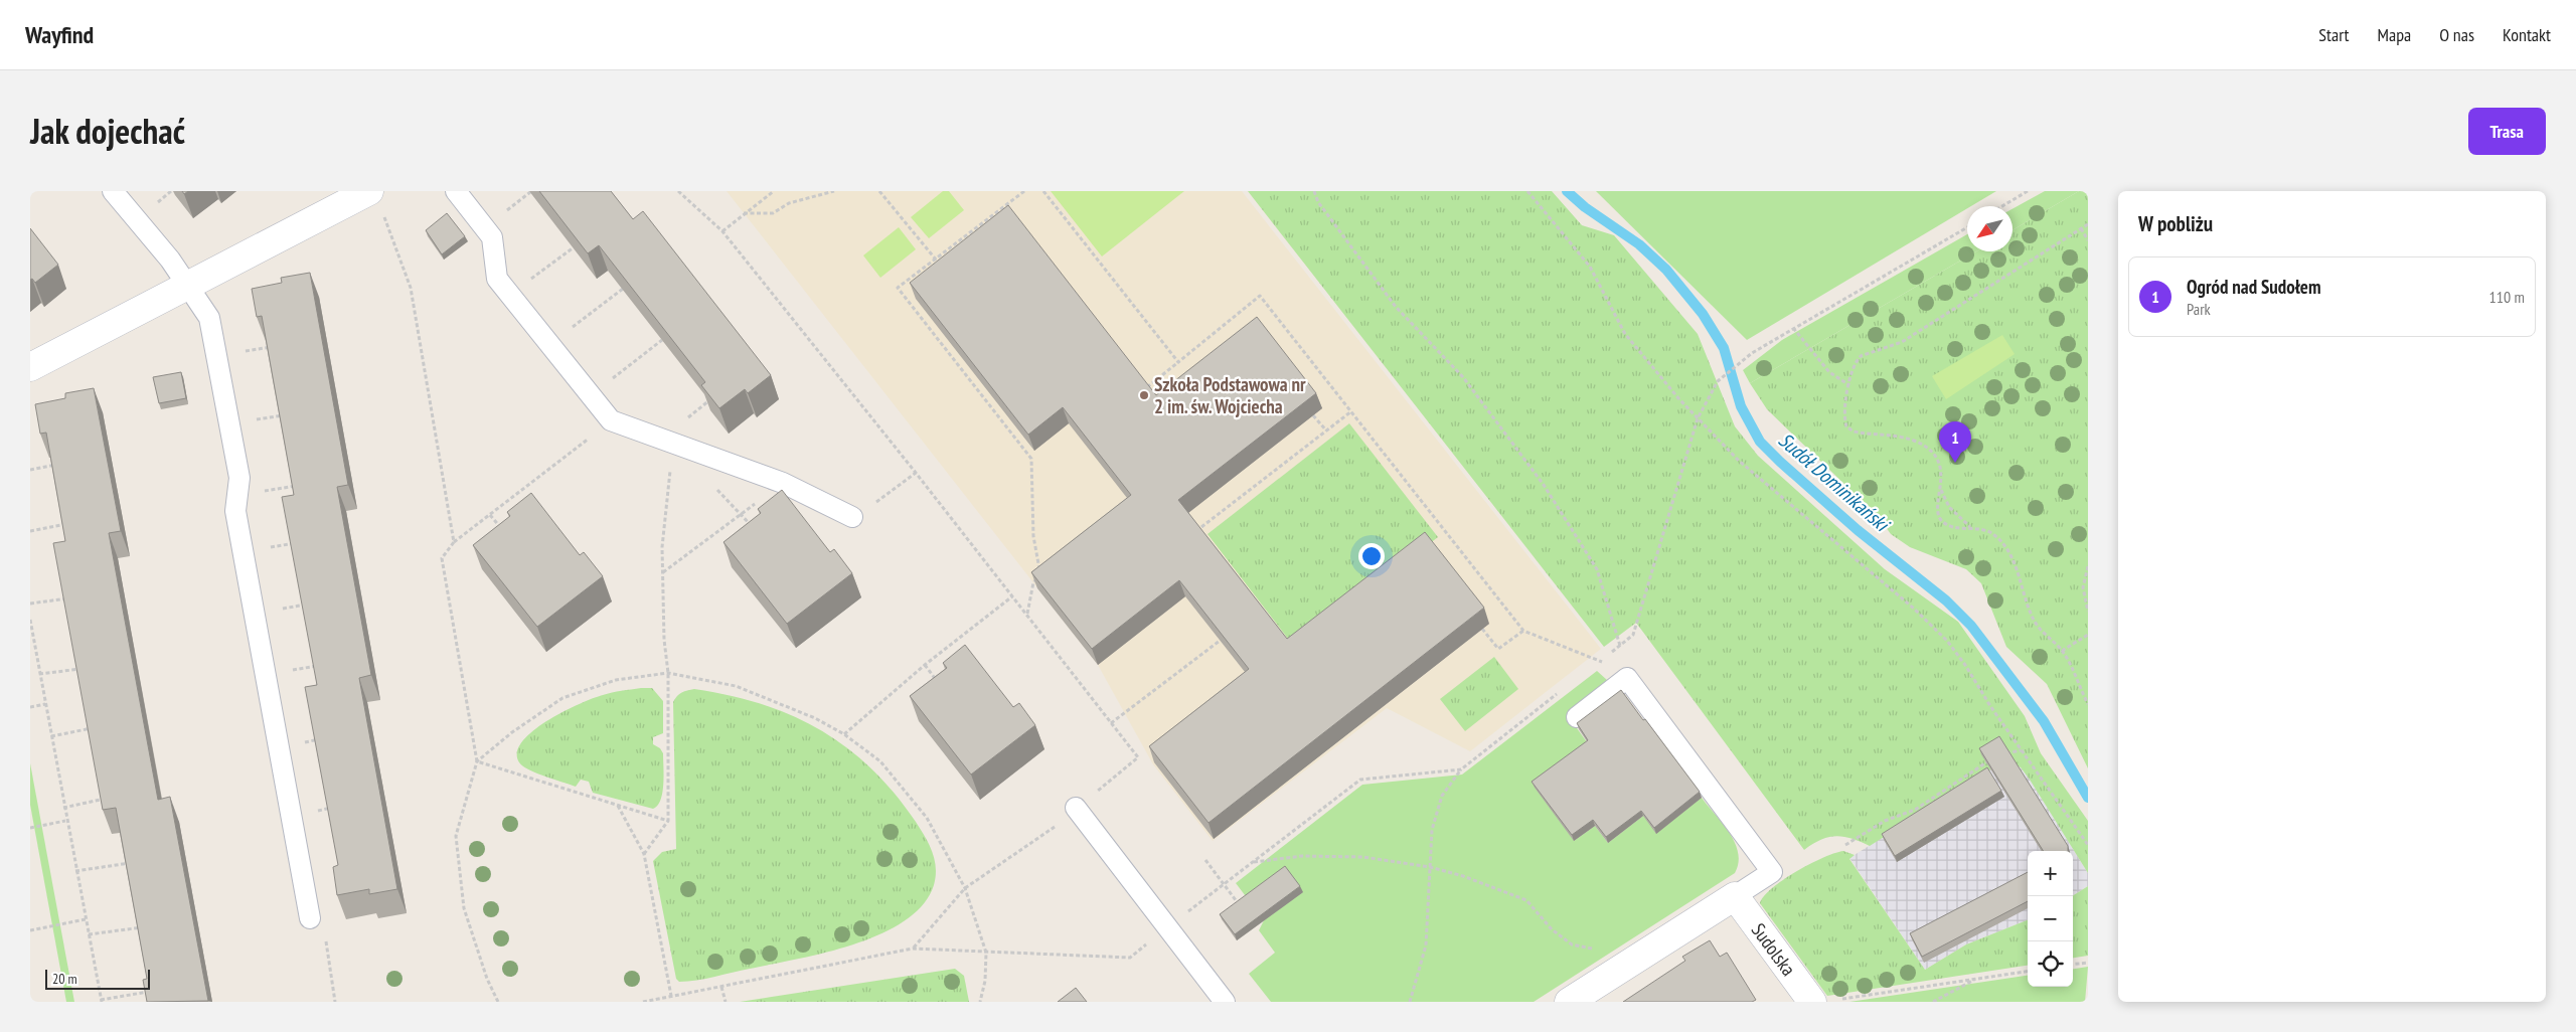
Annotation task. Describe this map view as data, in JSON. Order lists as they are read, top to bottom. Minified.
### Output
{"streets":{"street":["Sudolska"]},"water":["Sudół Dominikański"],"places":["Szkoła Podstawowa nr 2 im. św. Wojciecha"],"scale_bar":"20 m","north":"bottom left","page":{"header":"Wayfind","nav":["Start","Mapa","O nas","Kontakt"],"title":"Jak dojechać","buttons":"Trasa","heading":"W pobliżu","list":[{"mark":"1","name":"Ogród nad Sudołem","note":"Park","value":"110 m"}],"pins":"1","map_buttons":["+","−"],"scale":"20 m"}}
